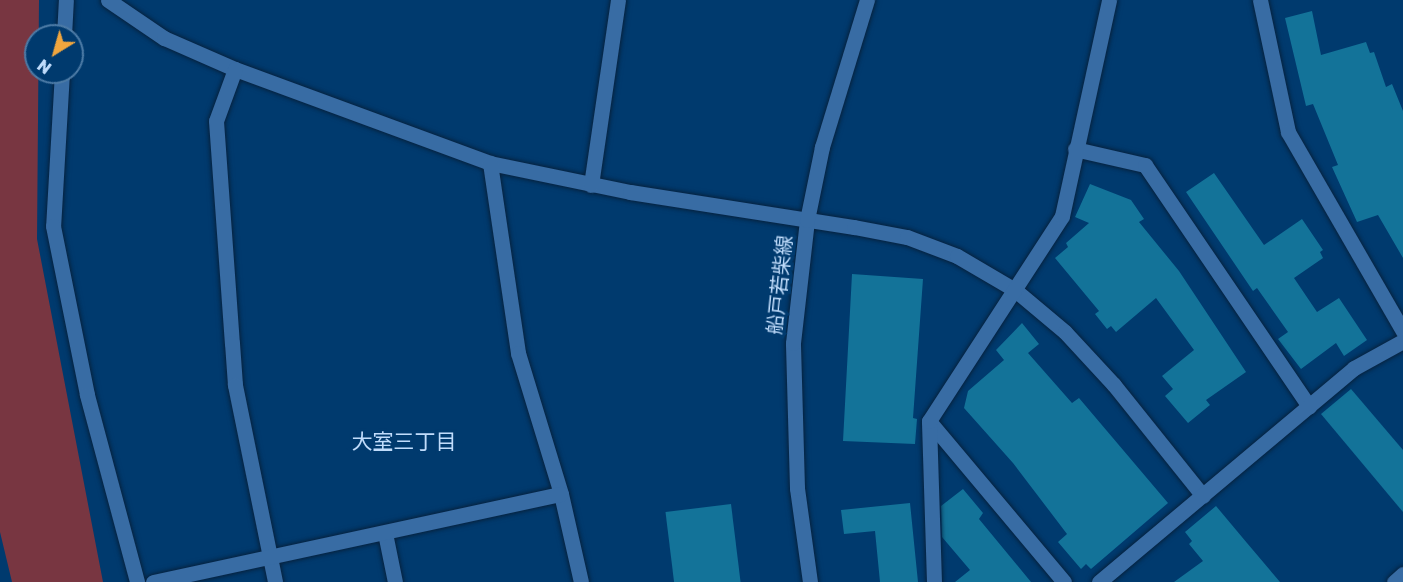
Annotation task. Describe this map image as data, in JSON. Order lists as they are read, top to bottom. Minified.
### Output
{"streets":{"street":["船戸若柴線"]},"districts":["大室三丁目"],"north":"bottom left"}
